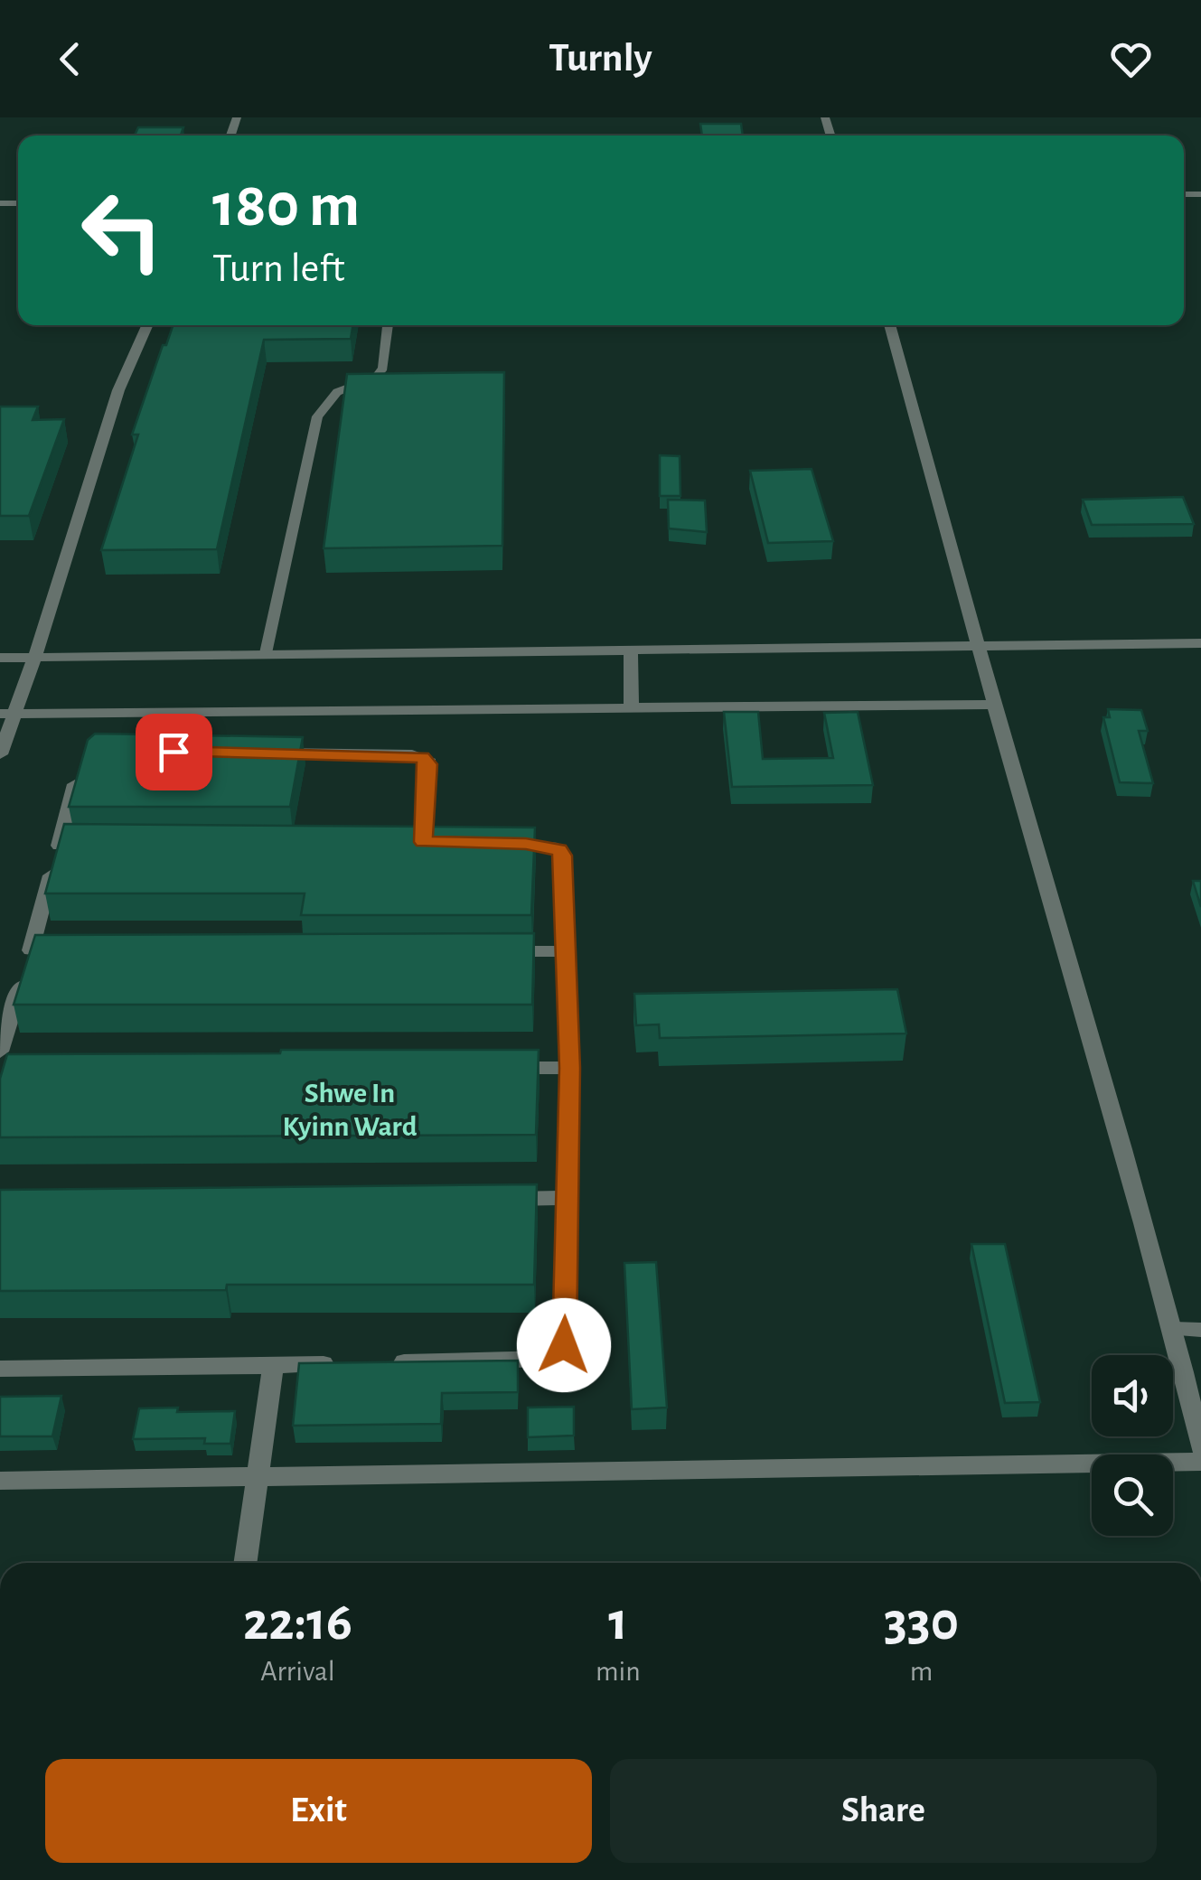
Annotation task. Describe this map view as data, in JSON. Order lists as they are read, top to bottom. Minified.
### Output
{"districts":["Shwe In Kyinn Ward"],"page":{"header":"Turnly","turn":["180 m","Turn left"],"eta":["22:16","Arrival","1","min","330","m"],"buttons":["Exit","Share"]}}
